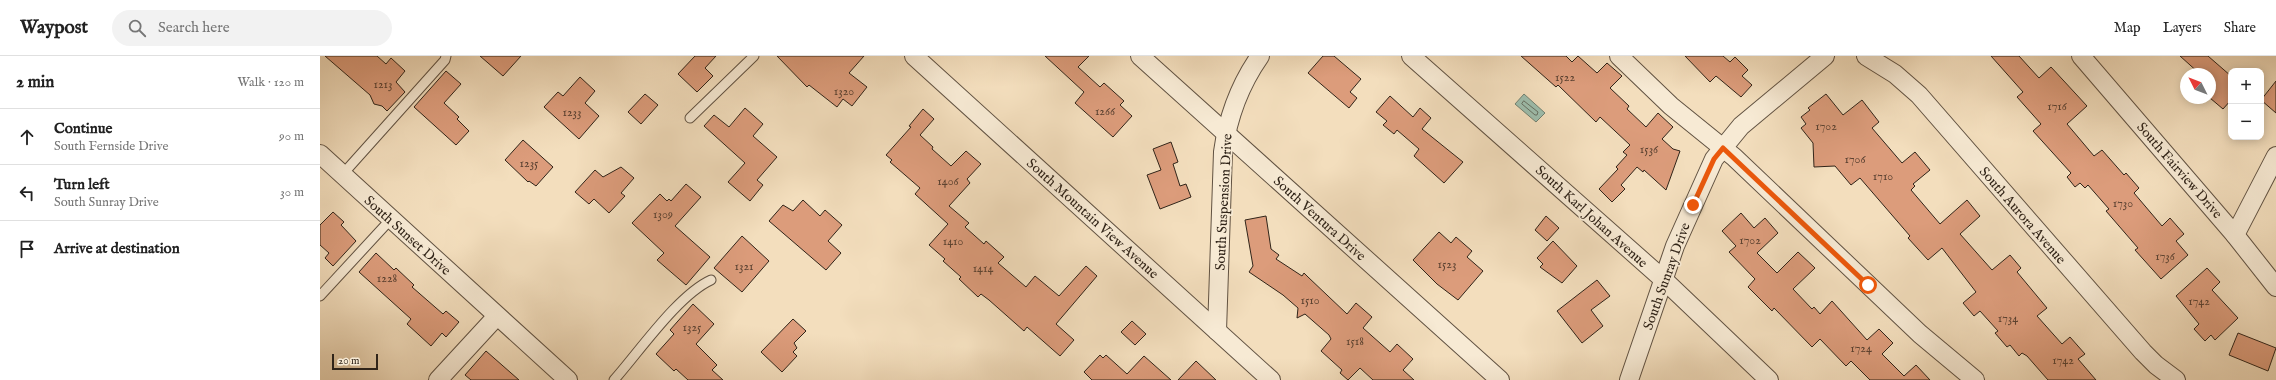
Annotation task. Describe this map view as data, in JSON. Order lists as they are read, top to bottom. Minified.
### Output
{"streets":{"street":["South Fairview Drive","South Suspension Drive","South Aurora Avenue","South Karl Johan Avenue","South Mountain View Avenue","South Ventura Drive","South Sunset Drive","South Sunray Drive"]},"crossings":[["South Suspension Drive","South Mountain View Avenue"],["South Suspension Drive","South Ventura Drive"],["South Karl Johan Avenue","South Sunray Drive"]],"house_numbers":["1522","1213","1320","1716","1266","1233","1702","1536","1706","1235","1710","1406","1730","1309","1702","1410","1736","1523","1321","1414","1228","1510","1742","1734","1325","1518","1724","1742"],"scale_bar":"20 m","north":"top left","page":{"header":"Waypost","search":"Search here","nav":["Map","Layers","Share"],"heading":["2 min","Walk · 120 m"],"map_buttons":["+","−"],"list":[["Continue","South Fernside Drive","90 m"],["Turn left","South Sunray Drive","30 m"],"Arrive at destination"],"scale":"20 m"}}
